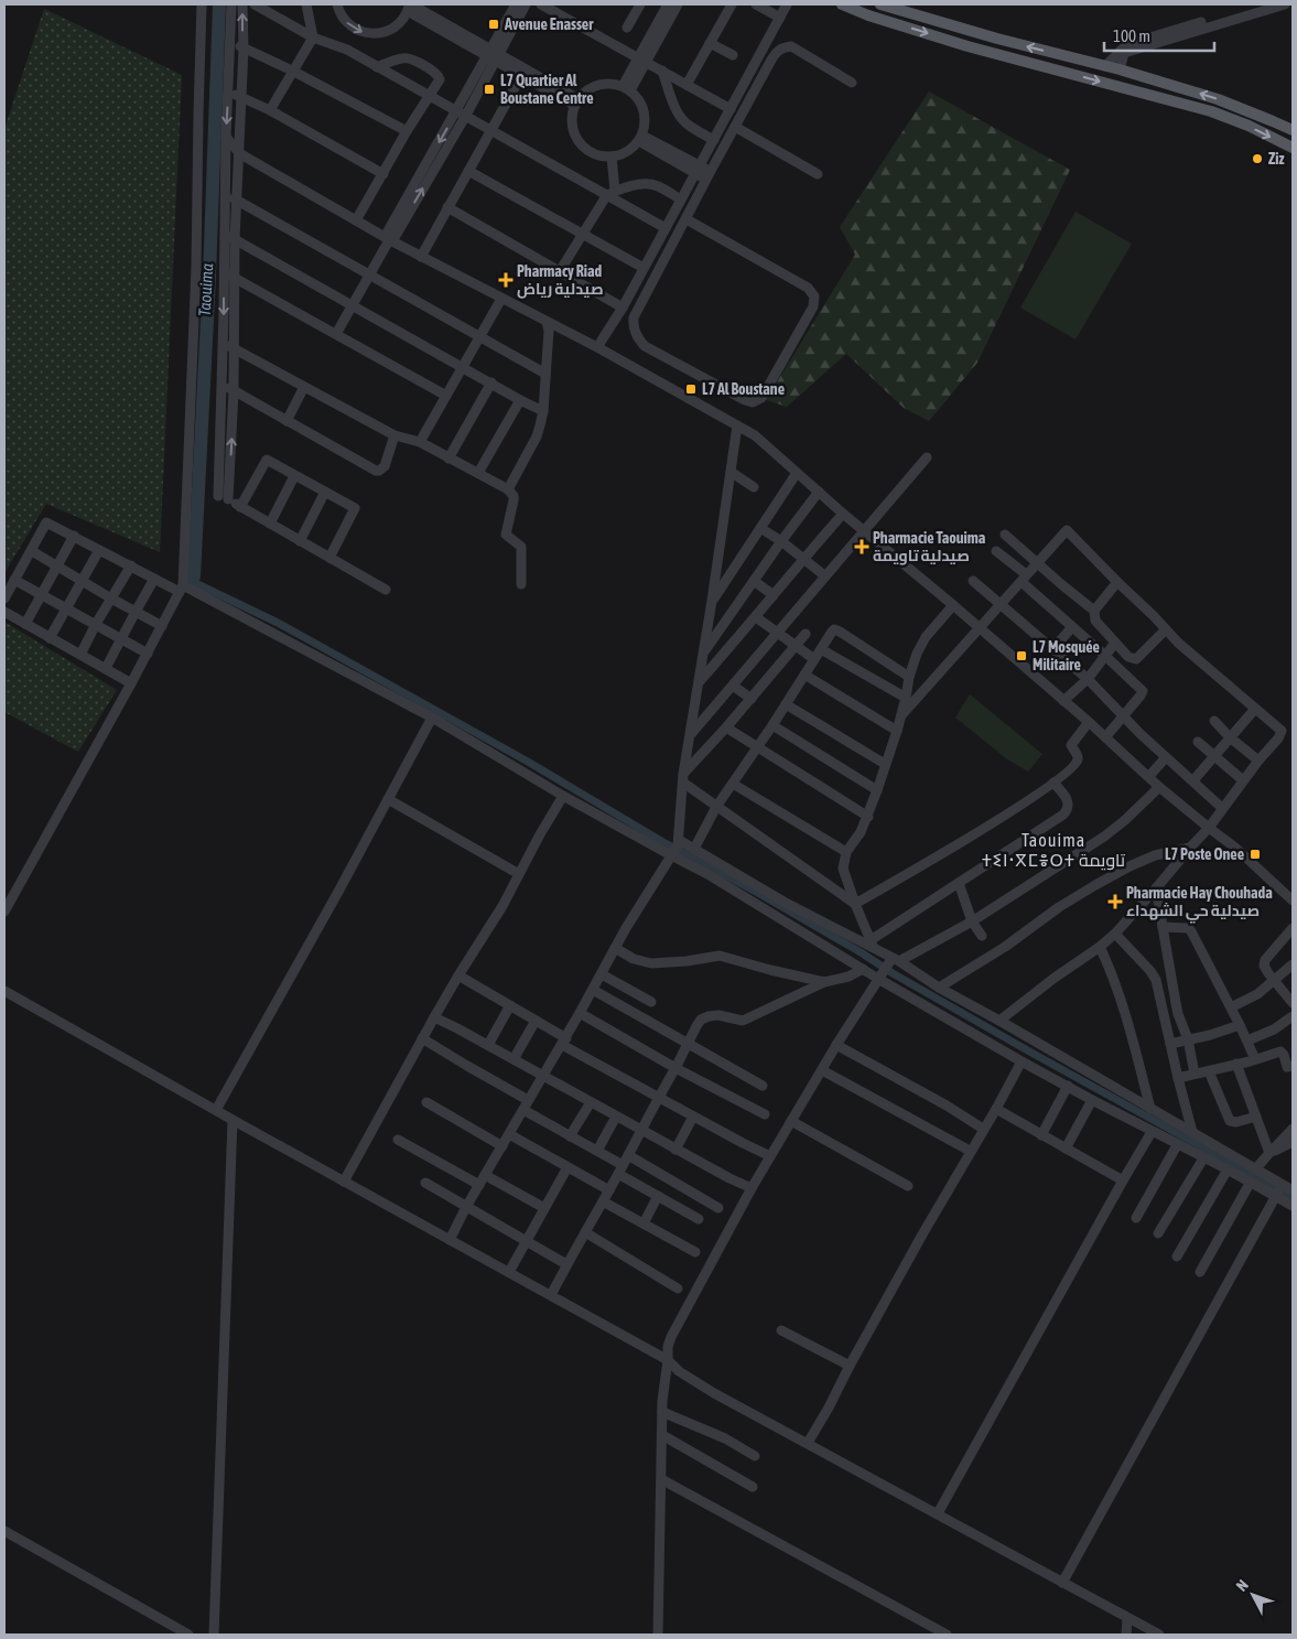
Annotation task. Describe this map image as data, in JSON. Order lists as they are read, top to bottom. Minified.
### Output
{"districts":["Taouima ⵜⵉⵏ•ⴳⵎⴻⵔⵜ تاويمة"],"water":["Taouima"],"places":{"transit":["Avenue Enasser","L7 Quartier Al Boustane Centre","L7 Al Boustane","L7 Mosquée Militaire","L7 Poste Onee"],"other":["Ziz"],"health":["Pharmacy Riad صيدلية رياض","Pharmacie Taouima صيدلية تاويمة","Pharmacie Hay Chouhada صيدلية حي الشهداء"]},"scale_bar":"100 m","north":"top left"}
